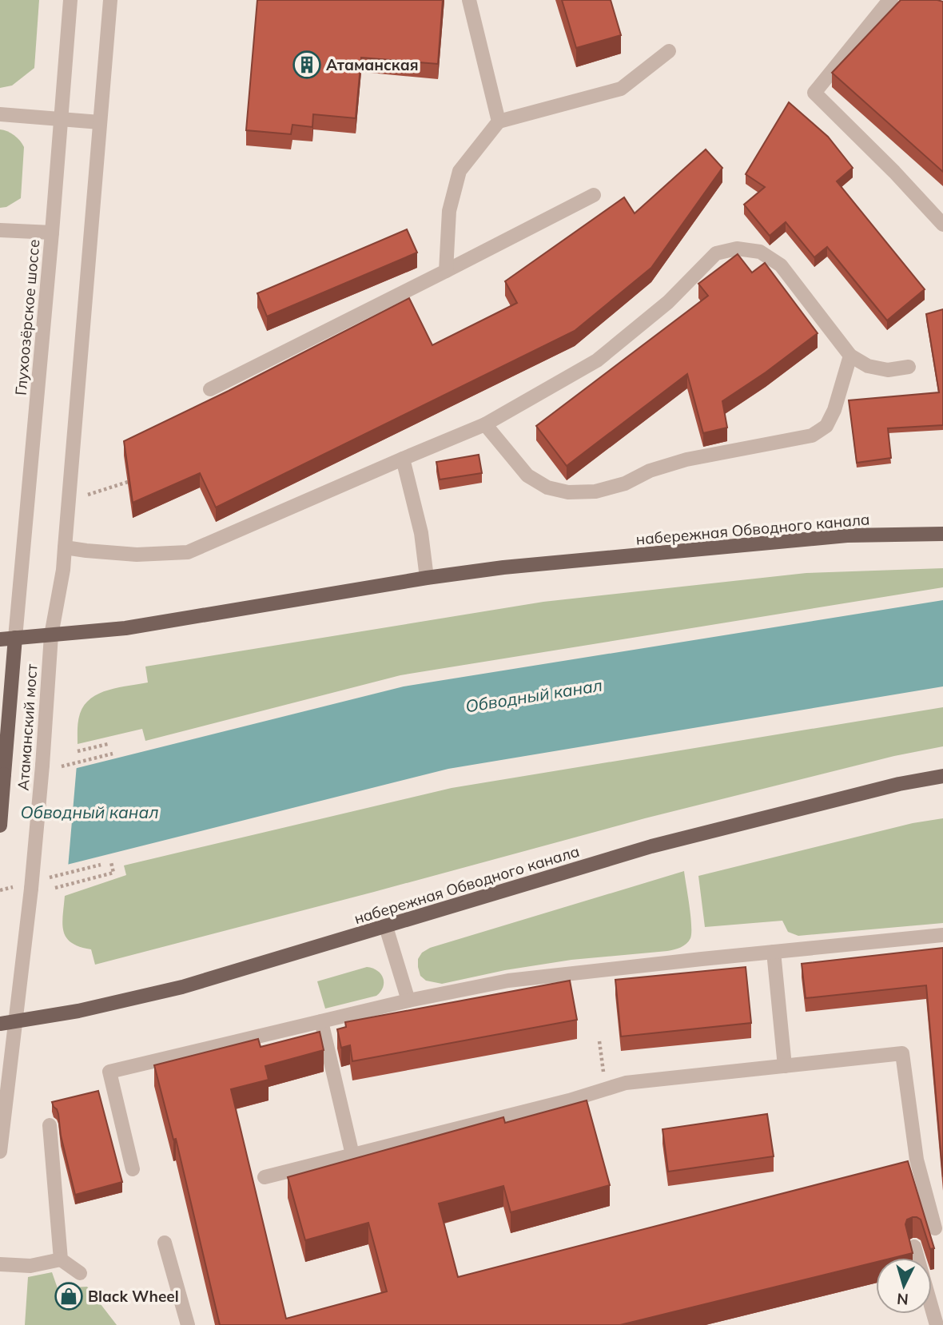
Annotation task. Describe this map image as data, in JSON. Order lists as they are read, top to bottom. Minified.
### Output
{"streets":{"main road":["набережная Обводного канала","Атаманский мост"],"street":["Глухоозёрское шоссе"]},"crossings":[["Глухоозёрское шоссе","набережная Обводного канала"],["Глухоозёрское шоссе","Атаманский мост"],["набережная Обводного канала","Атаманский мост"]],"water":["Обводный канал"],"places":{"building":["Атаманская"],"shop":["Black Wheel"]},"north":"bottom"}
